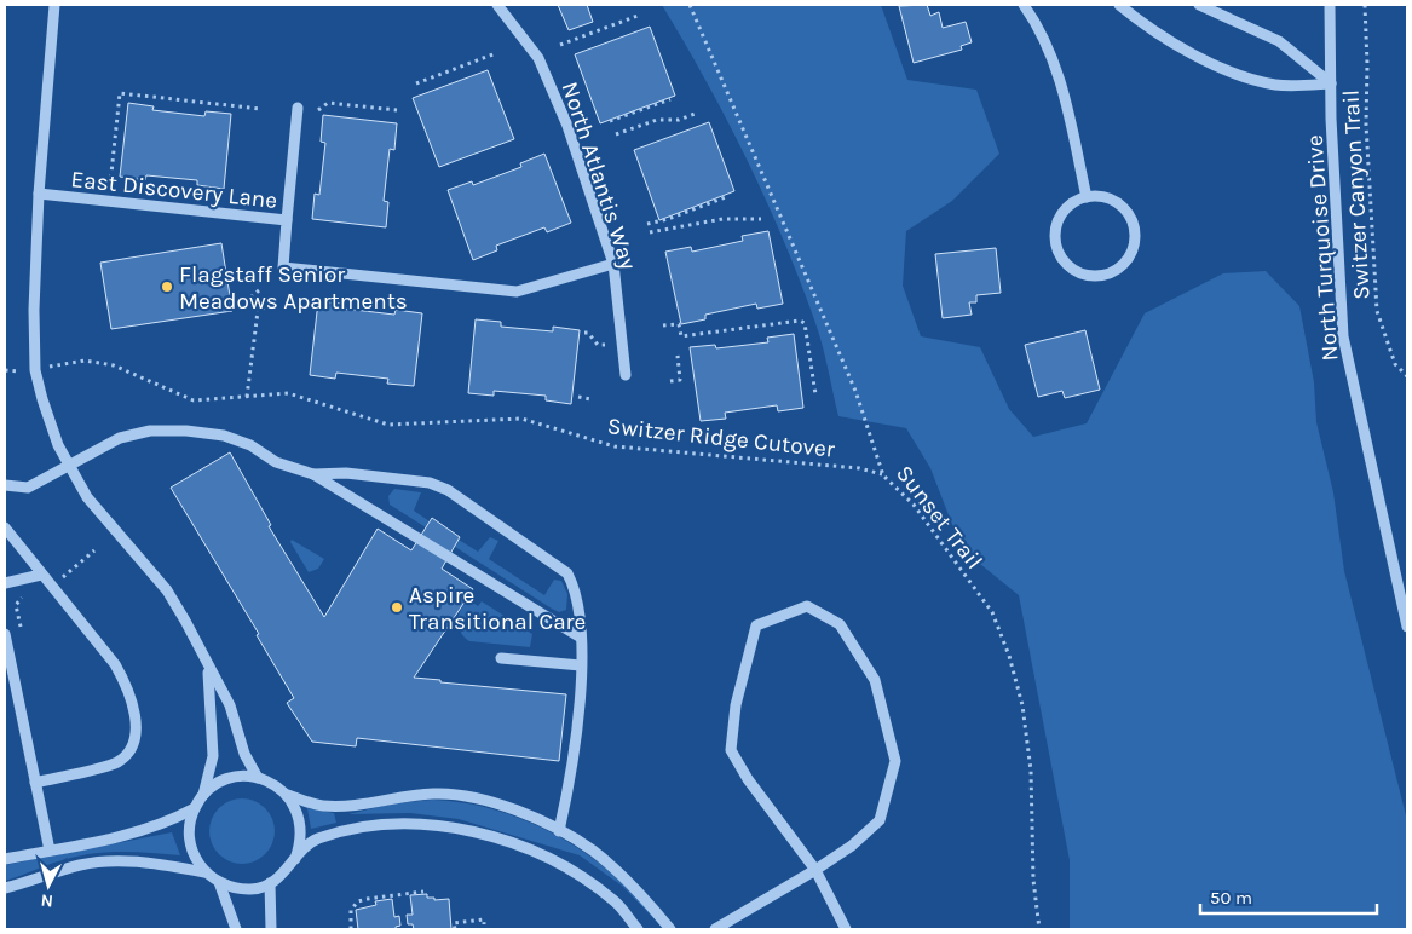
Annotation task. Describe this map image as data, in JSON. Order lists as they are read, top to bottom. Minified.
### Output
{"streets":{"street":["North Atlantis Way","East Discovery Lane","North Turquoise Drive"],"path":["Switzer Canyon Trail","Switzer Ridge Cutover","Sunset Trail"]},"crossings":[["North Atlantis Way","East Discovery Lane"],["Switzer Ridge Cutover","Sunset Trail"]],"places":["Flagstaff Senior Meadows Apartments","Aspire Transitional Care"],"scale_bar":"50 m","north":"bottom"}
